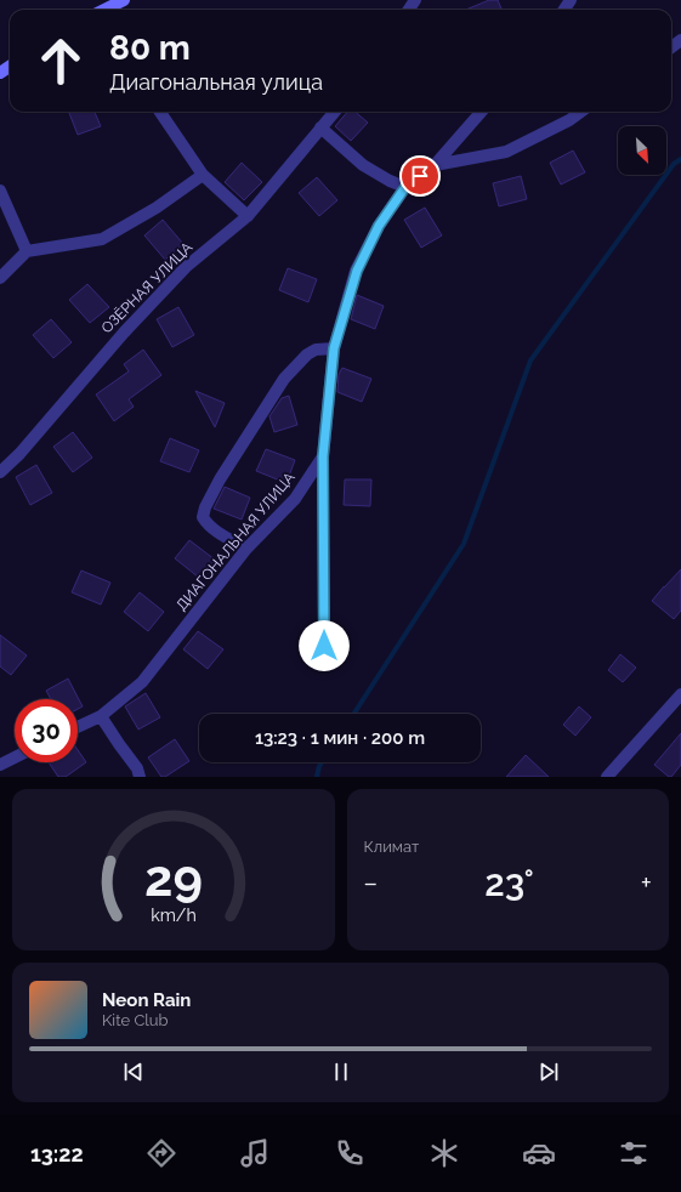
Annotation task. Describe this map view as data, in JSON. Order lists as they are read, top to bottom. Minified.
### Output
{"streets":{"street":["ОЗЁРНАЯ УЛИЦА","ДИАГОНАЛЬНАЯ УЛИЦА"]},"north":"bottom right","page":{"turn":["80 m","Диагональная улица"],"limit":"30","trip":"13:23 · 1 мин · 200 m","tile":"Климат","heat":["−","23°","+"],"song":["Neon Rain","Kite Club"],"tabs":"13:22","gauge":["29","km/h"]}}
